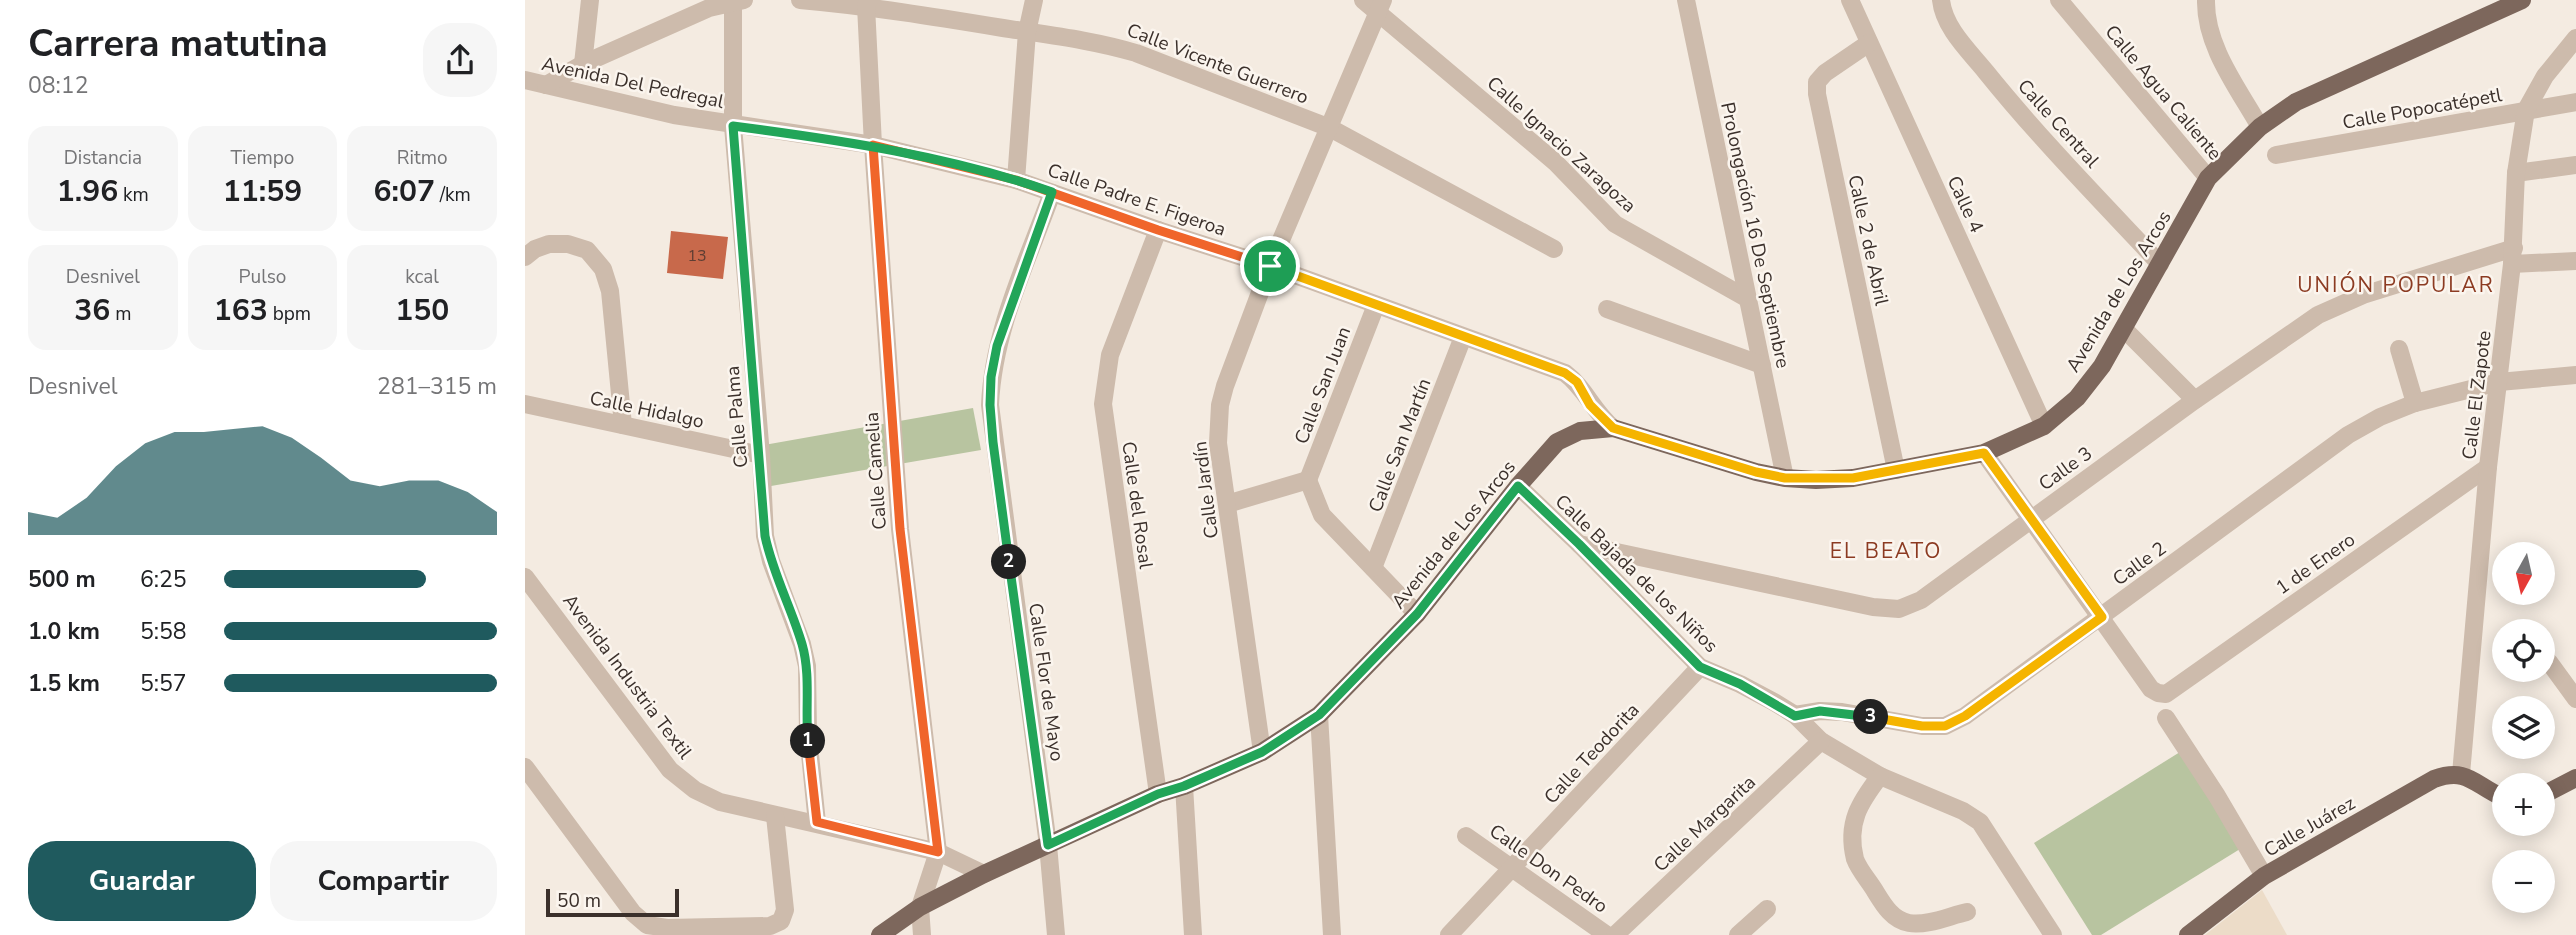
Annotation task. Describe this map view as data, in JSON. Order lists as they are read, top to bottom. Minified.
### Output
{"streets":{"main road":["Avenida de Los Arcos","Calle Juárez"],"street":["Calle Vicente Guerrero","Avenida Del Pedregal","Calle Agua Caliente","Calle Popocatépetl","Calle Central","Calle Ignacio Zaragoza","Calle Padre E. Figeroa","Calle 4","Prolongación 16 De Septiembre","Calle 2 de Abril","Calle San Juan","Calle El Zapote","Calle Hidalgo","Calle Palma","Calle San Martín","Calle 3","Calle Camelia","Calle Jardín","Calle del Rosal","Calle 2","1 de Enero","Calle Bajada de los Niños","Avenida Industria Textil","Calle Flor de Mayo","Calle Teodorita","Calle Margarita","Calle Don Pedro"]},"crossings":[["Calle Vicente Guerrero","Calle Camelia"],["Calle Vicente Guerrero","Calle Jardín"],["Avenida Del Pedregal","Calle Padre E. Figeroa"],["Avenida Del Pedregal","Calle Palma"],["Calle Agua Caliente","Avenida de Los Arcos"],["Calle Popocatépetl","Calle El Zapote"],["Calle Central","Avenida de Los Arcos"],["Calle Ignacio Zaragoza","Prolongación 16 De Septiembre"],["Calle Ignacio Zaragoza","Calle Jardín"],["Calle Padre E. Figeroa","Avenida de Los Arcos"],["Calle Padre E. Figeroa","Calle San Juan"],["Calle Padre E. Figeroa","Calle Palma"],["Calle Padre E. Figeroa","Calle San Martín"],["Calle Padre E. Figeroa","Calle Camelia"],["Calle Padre E. Figeroa","Calle Jardín"],["Calle Padre E. Figeroa","Calle del Rosal"],["Calle Padre E. Figeroa","Calle Flor de Mayo"],["Calle 4","Calle 2 de Abril"],["Calle 4","Avenida de Los Arcos"],["Prolongación 16 De Septiembre","Avenida de Los Arcos"],["Calle 2 de Abril","Avenida de Los Arcos"],["Avenida de Los Arcos","Calle Camelia"],["Avenida de Los Arcos","Calle Jardín"],["Avenida de Los Arcos","Calle del Rosal"],["Avenida de Los Arcos","Calle Bajada de los Niños"],["Avenida de Los Arcos","Avenida Industria Textil"],["Avenida de Los Arcos","Calle Flor de Mayo"],["Calle El Zapote","Calle 3"],["Calle El Zapote","Calle 2"],["Calle El Zapote","1 de Enero"],["Calle El Zapote","Calle Juárez"],["Calle Hidalgo","Calle Palma"],["Calle Palma","Avenida Industria Textil"],["Calle 3","Calle Bajada de los Niños"],["Calle Camelia","Avenida Industria Textil"],["Calle 2","1 de Enero"],["Calle 2","Calle Bajada de los Niños"],["Calle Bajada de los Niños","Calle Teodorita"],["Calle Bajada de los Niños","Calle Margarita"],["Calle Teodorita","Calle Don Pedro"]],"districts":["UNIÓN POPULAR","EL BEATO"],"house_numbers":["13"],"scale_bar":"50 m","north":"bottom","page":{"heading":["Carrera matutina","08:12"],"stats":[["Distancia","1.96 km"],["Tiempo","11:59"],["Ritmo","6:07 /km"],["Desnivel","36 m"],["Pulso","163 bpm"],["kcal","150"]],"chart":["Desnivel","281–315 m"],"map_buttons":["+","−"],"pins":["2","3","1"],"list":[{"name":"500 m","note":"6:25"},{"name":"1.0 km","note":"5:58"},{"name":"1.5 km","note":"5:57"}],"buttons":["Guardar","Compartir"],"scale":"50 m"}}
